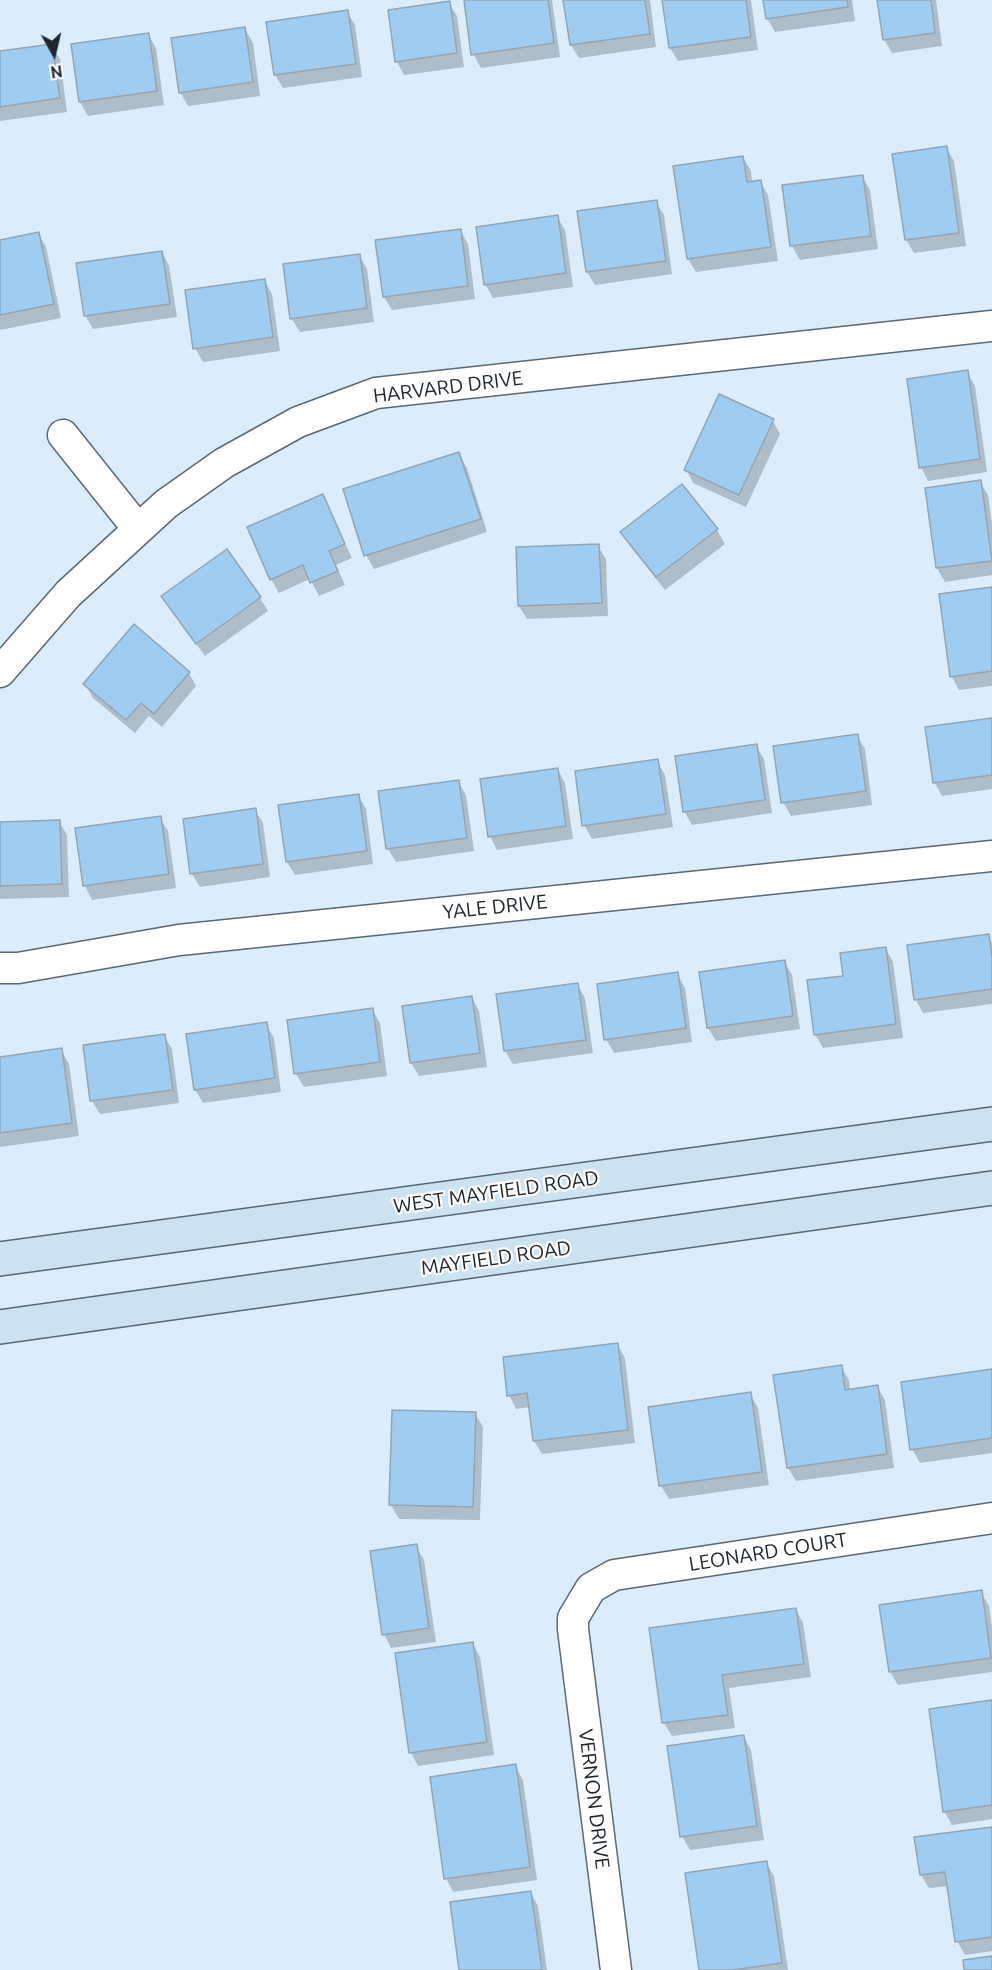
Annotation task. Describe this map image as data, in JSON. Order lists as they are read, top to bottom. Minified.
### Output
{"streets":{"main road":["WEST MAYFIELD ROAD","MAYFIELD ROAD"],"street":["HARVARD DRIVE","YALE DRIVE","LEONARD COURT","VERNON DRIVE"]},"crossings":[["LEONARD COURT","VERNON DRIVE"]],"north":"bottom"}
